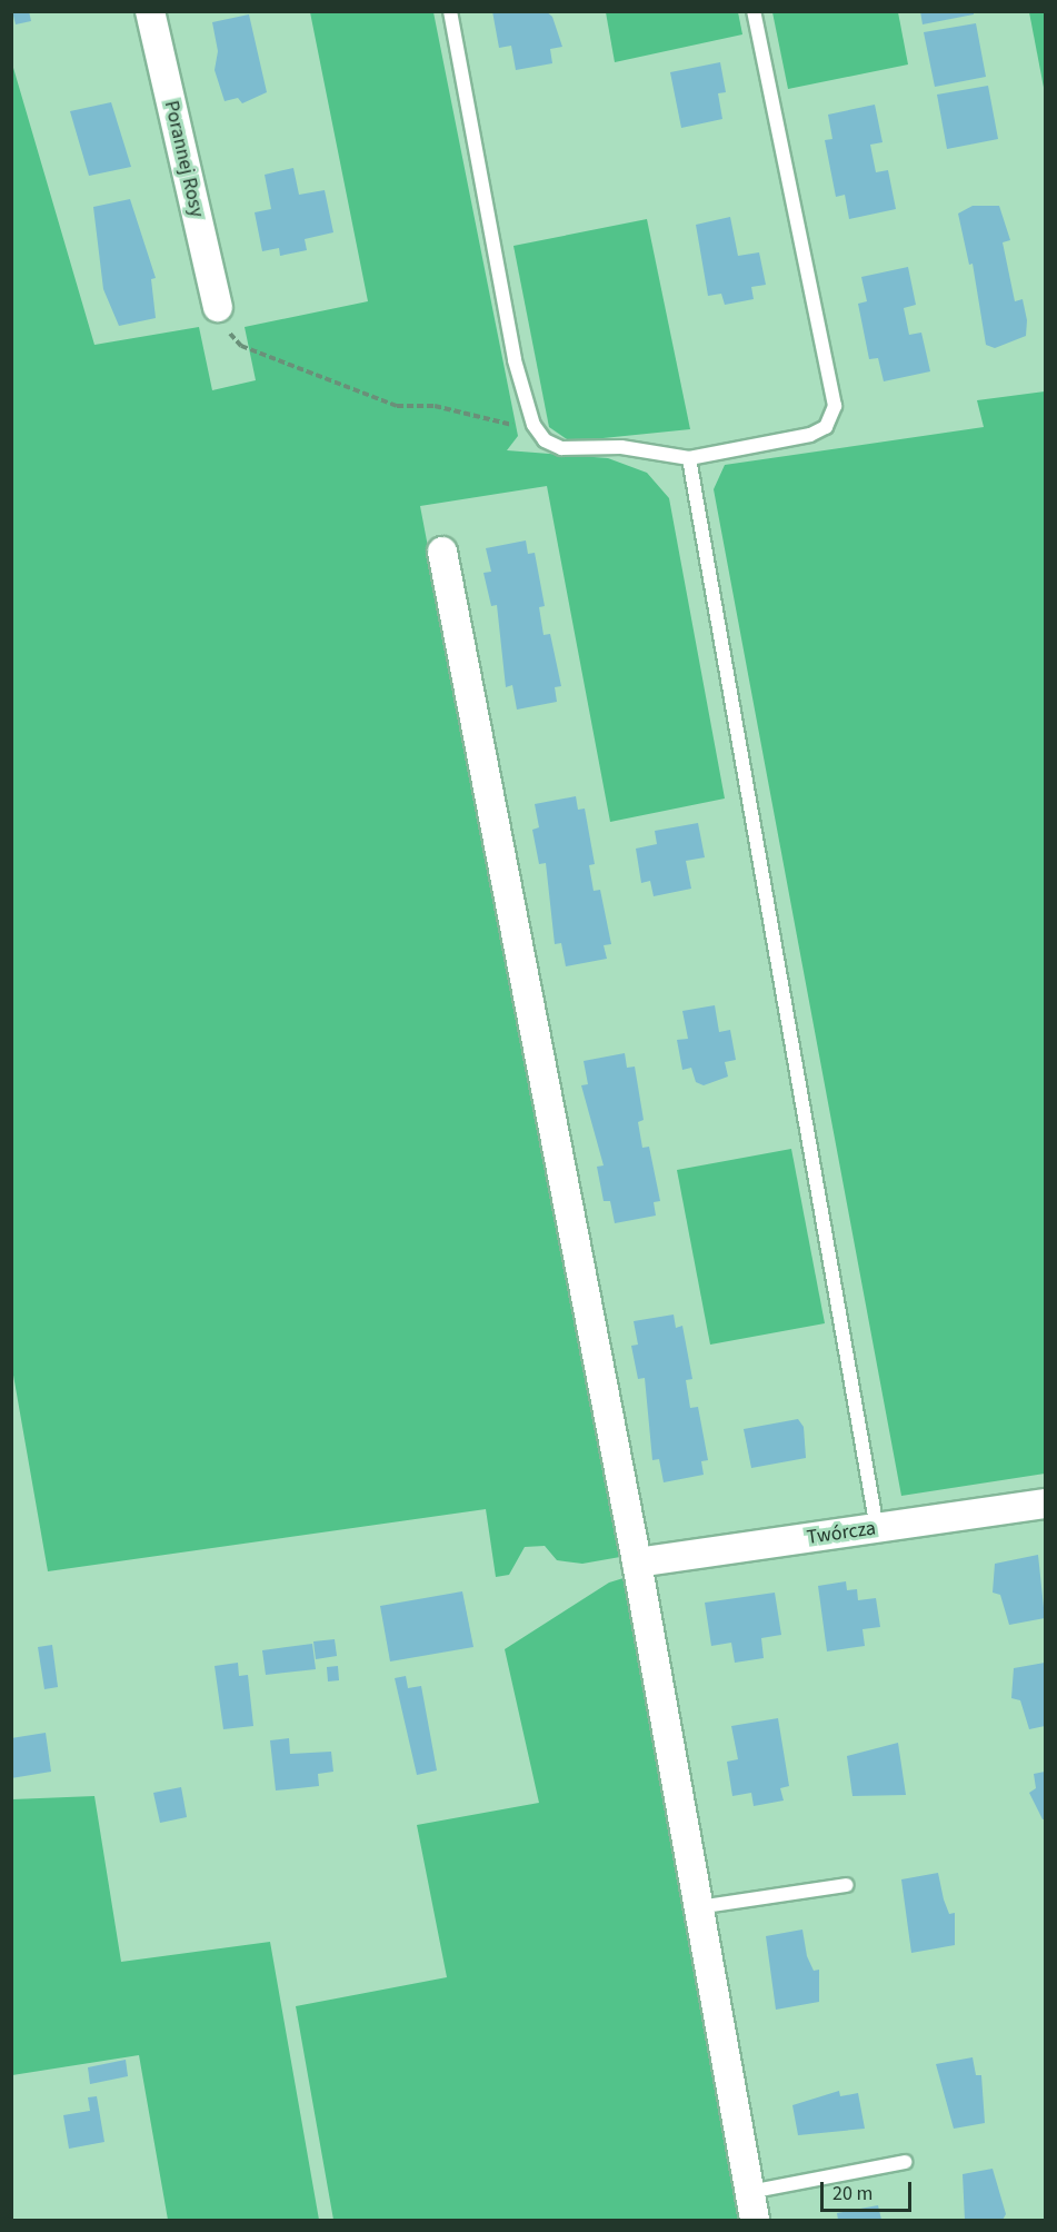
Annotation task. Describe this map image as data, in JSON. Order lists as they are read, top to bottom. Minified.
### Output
{"streets":{"street":["Porannej Rosy","Twórcza"]},"scale_bar":"20 m"}
